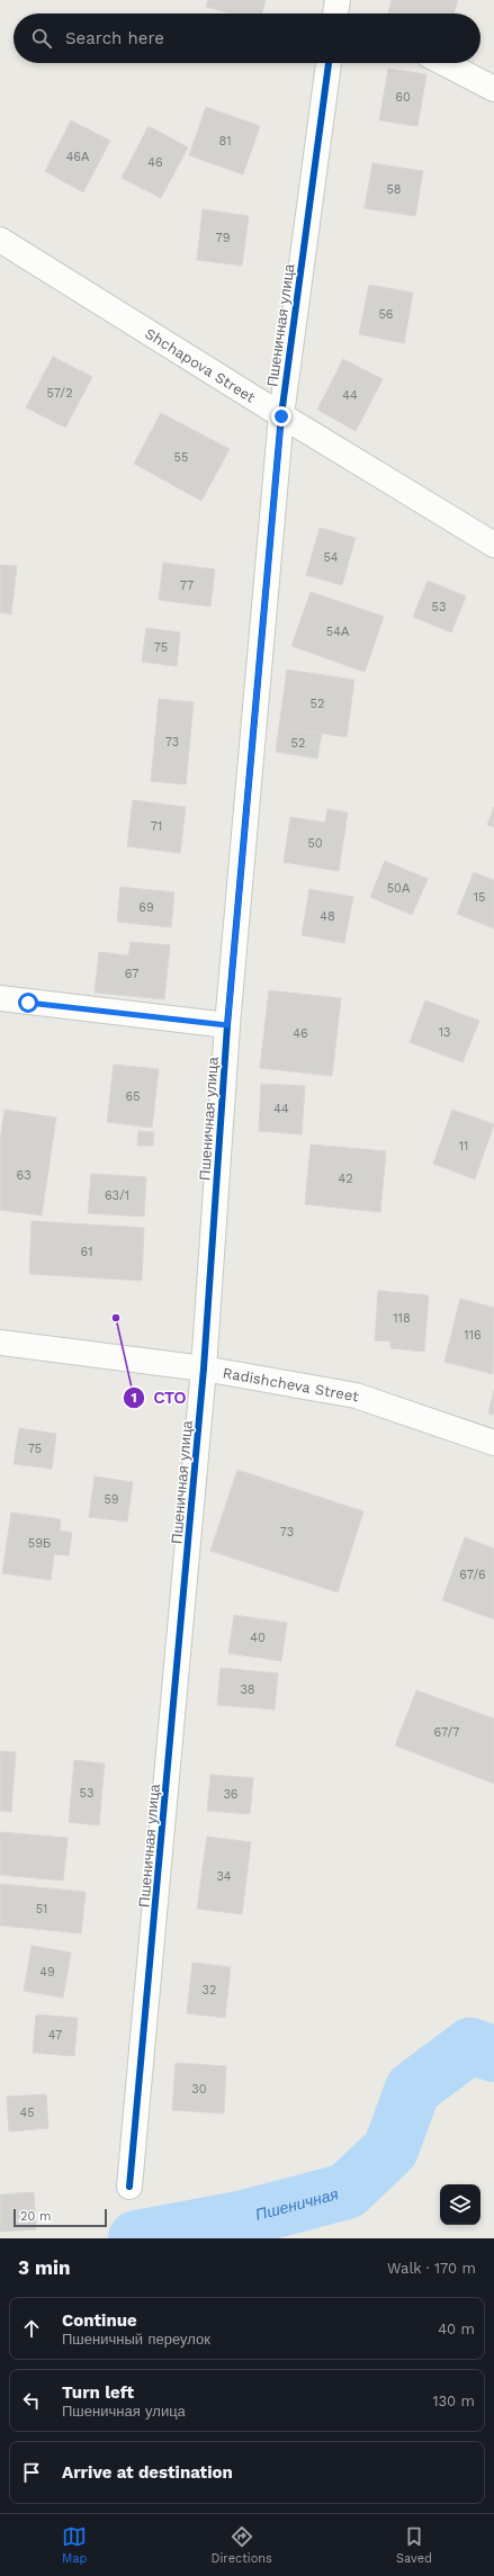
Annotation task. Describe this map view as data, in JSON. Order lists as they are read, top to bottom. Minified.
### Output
{"streets":{"street":["Пшеничная улица","Shchapova Street","Radishcheva Street"]},"crossings":[["Пшеничная улица","Shchapova Street"],["Пшеничная улица","Radishcheva Street"]],"water":["Пшеничная"],"places":["СТО"],"house_numbers":["60","81","46А","46","58","79","56","57/2","44","55","54","77","53","54А","75","52","73","52","71","50","50А","15","69","48","67","13","46","65","44","11","63","42","63/1","61","118","116","75","59","73","59Б","67/6","40","38","67/7","53","36","34","51","49","32","47","30","45"],"scale_bar":"20 m","page":{"search":"Search here","scale":"20 m","heading":["3 min","Walk · 170 m"],"list":[["Continue","Пшеничный переулок","40 m"],["Turn left","Пшеничная улица","130 m"],"Arrive at destination"],"nav":["Map","Directions","Saved"]}}
